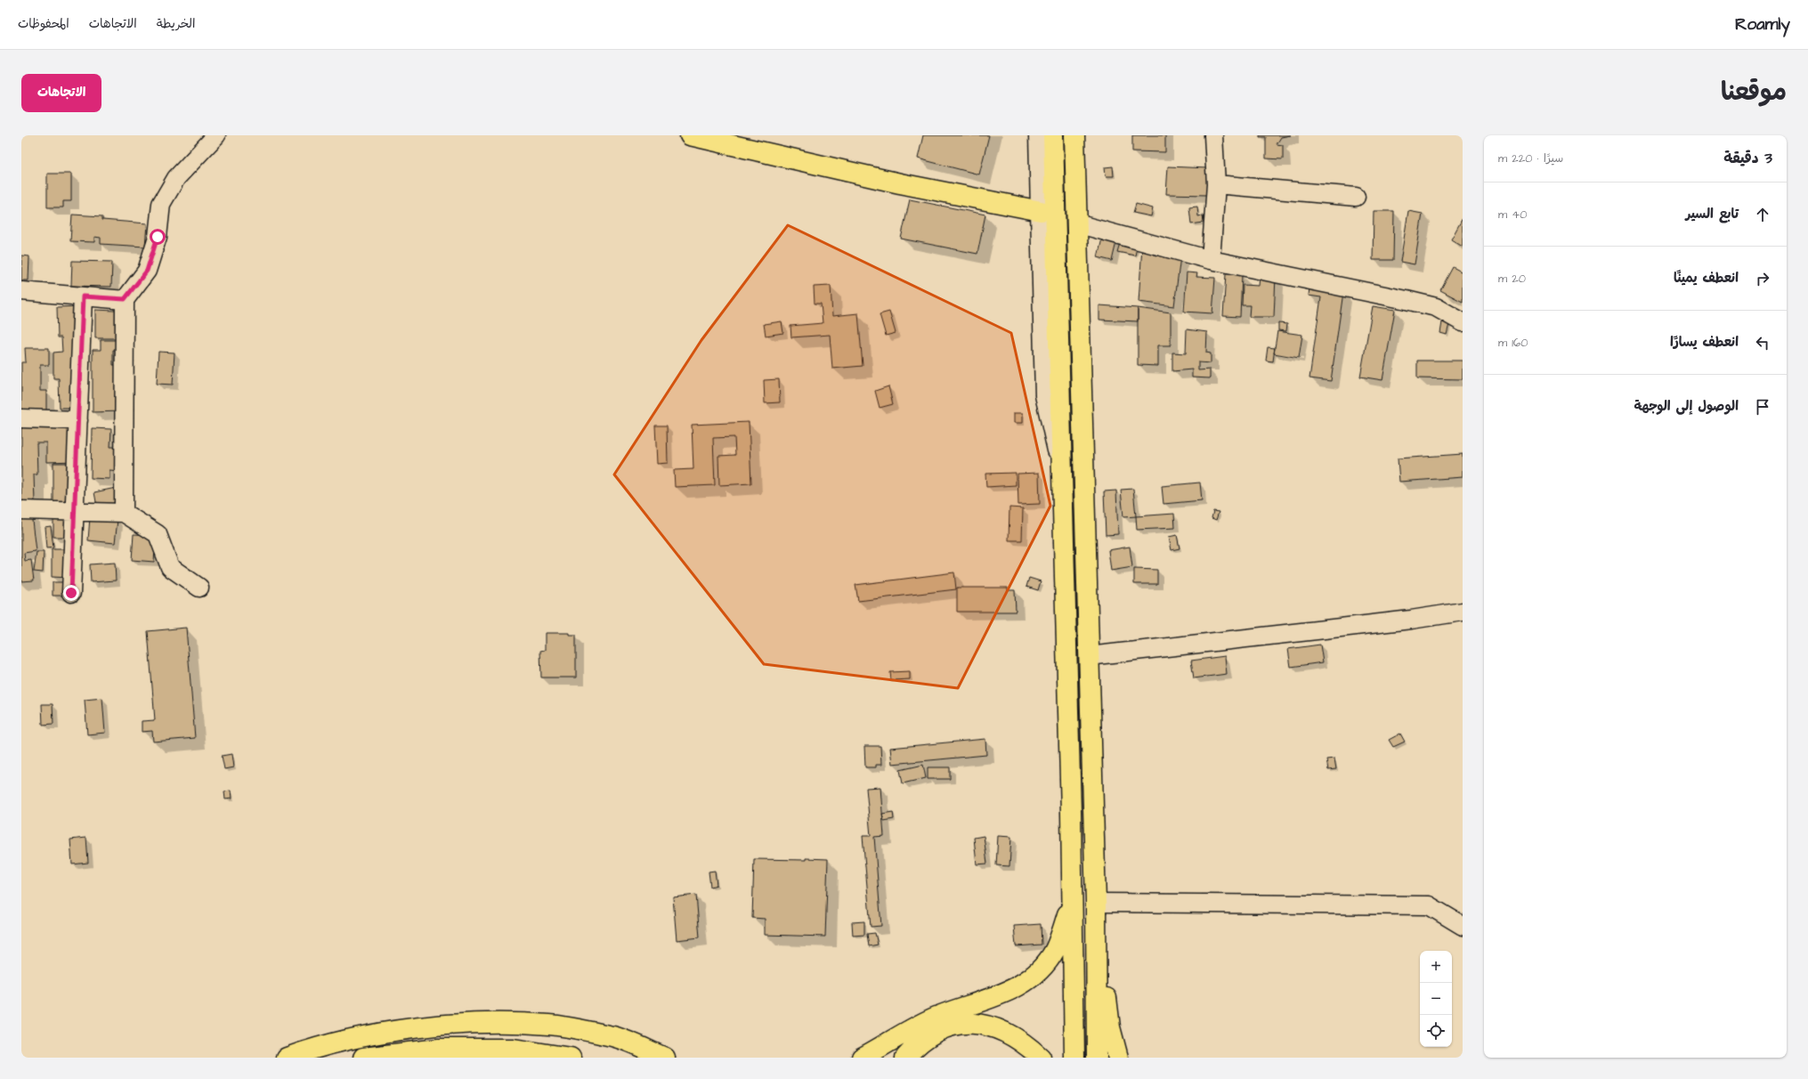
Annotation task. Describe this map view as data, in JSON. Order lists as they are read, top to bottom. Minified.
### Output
{"page":{"header":"Roamly","nav":["الخريطة","الاتجاهات","المحفوظات"],"title":"موقعنا","buttons":"الاتجاهات","heading":["3 دقيقة","سيرًا · 220 m"],"list":[["تابع السير","40 m"],["انعطف يمينًا","20 m"],["انعطف يسارًا","160 m"],"الوصول إلى الوجهة"],"map_buttons":["+","−"]}}
